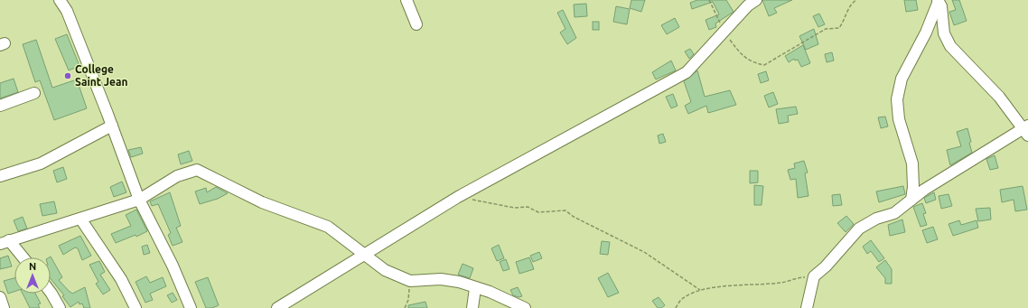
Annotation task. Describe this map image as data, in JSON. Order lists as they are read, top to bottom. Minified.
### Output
{"places":["College Saint Jean"],"north":"top"}
